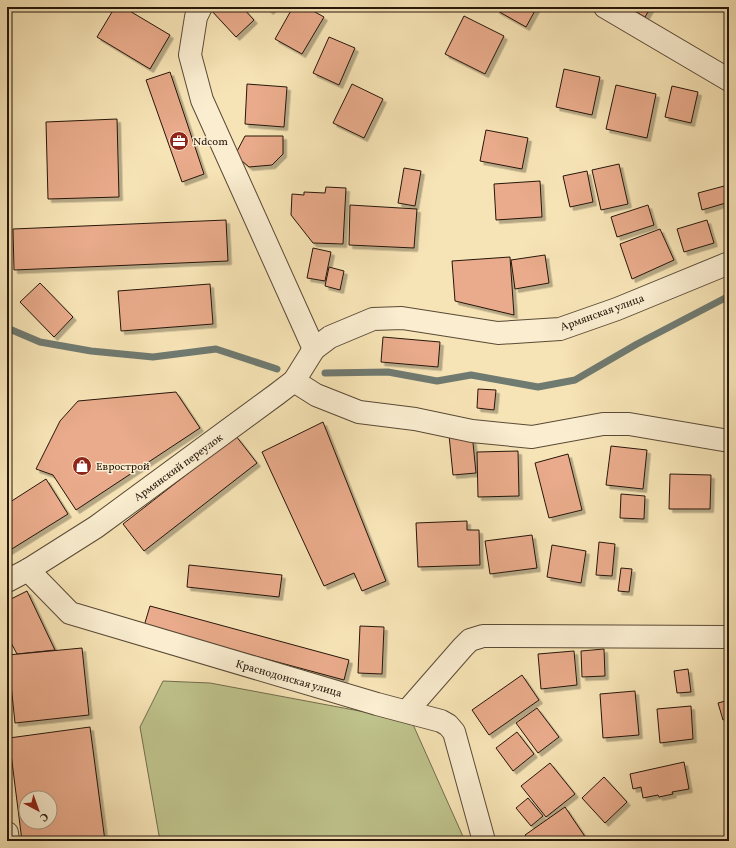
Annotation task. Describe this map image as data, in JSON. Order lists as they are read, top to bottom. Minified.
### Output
{"streets":{"street":["Армянская улица","Армянский переулок","Краснодонская улица"]},"crossings":[["Армянская улица","Армянский переулок"],["Армянский переулок","Краснодонская улица"]],"places":{"office":["Ndcom"],"shop":["Еврострой"]},"north":"bottom right"}
